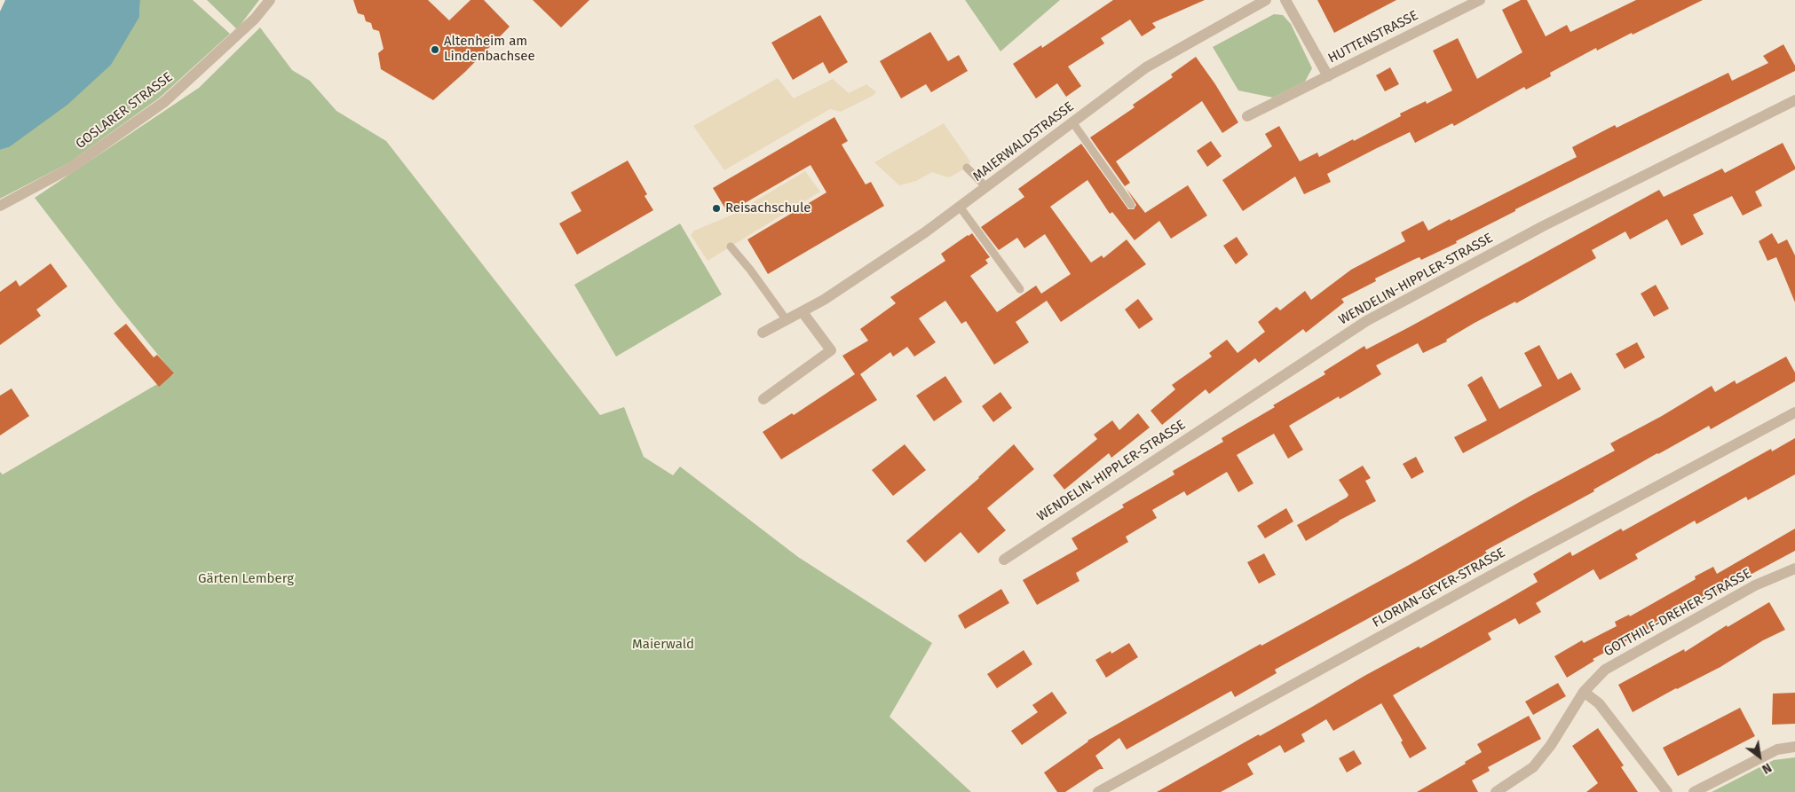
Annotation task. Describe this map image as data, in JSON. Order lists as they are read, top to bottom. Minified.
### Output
{"streets":{"street":["HUTTENSTRASSE","GOSLARER STRASSE","MAIERWALDSTRASSE","WENDELIN-HIPPLER-STRASSE","FLORIAN-GEYER-STRASSE","GOTTHILF-DREHER-STRASSE"]},"parks":["Gärten Lemberg","Maierwald"],"places":["Altenheim am Lindenbachsee","Reisachschule"],"north":"bottom right"}
